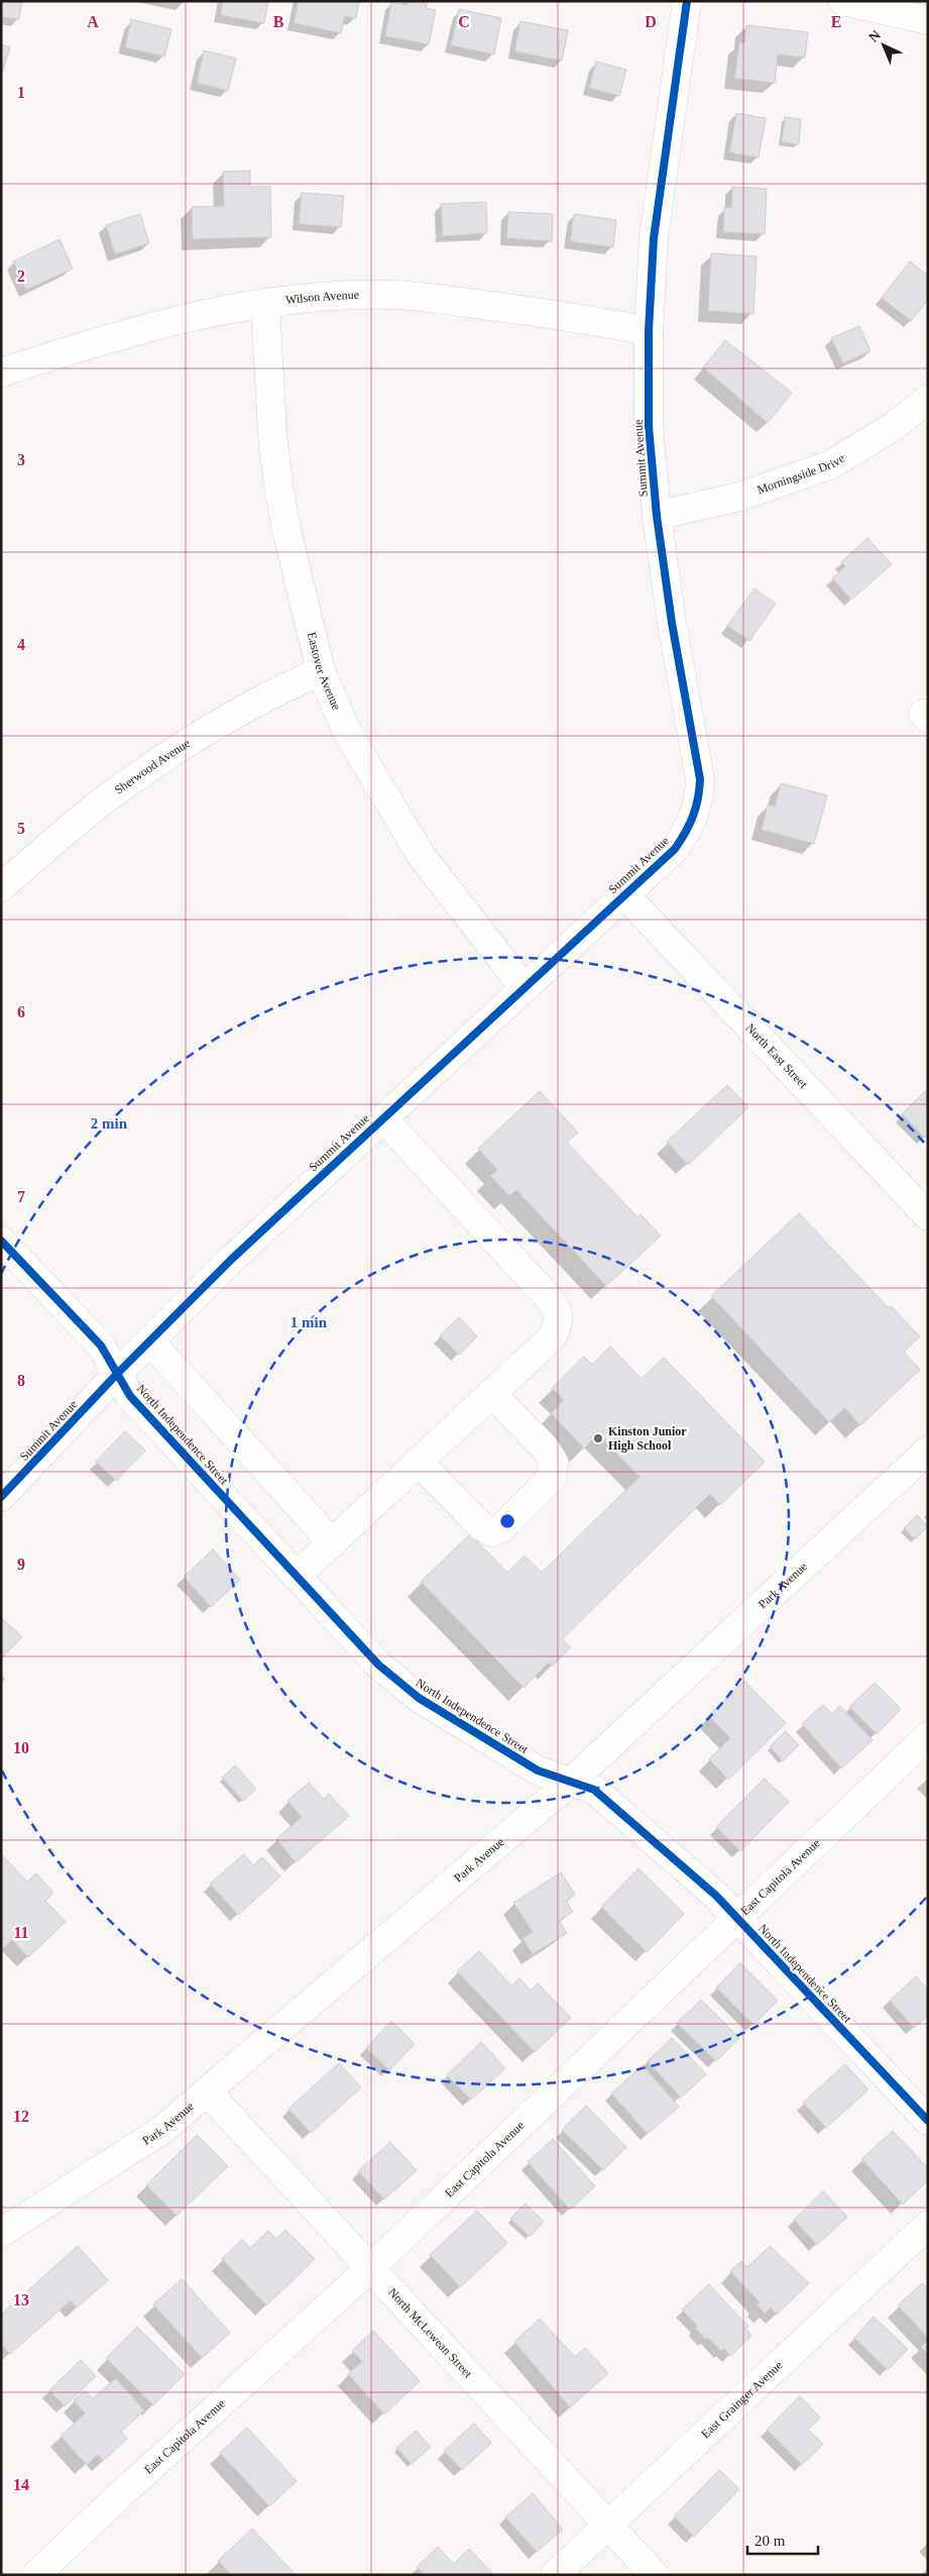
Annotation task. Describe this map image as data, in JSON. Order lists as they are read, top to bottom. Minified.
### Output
{"streets":{"street":["Wilson Avenue","Summit Avenue","Morningside Drive","Eastover Avenue","Sherwood Avenue","North East Street","North Independence Street","Park Avenue","East Capitola Avenue","North McLewean Street","East Grainger Avenue"]},"crossings":[["Wilson Avenue","Summit Avenue"],["Wilson Avenue","Eastover Avenue"],["Summit Avenue","Morningside Drive"],["Summit Avenue","Eastover Avenue"],["Summit Avenue","North East Street"],["Summit Avenue","North Independence Street"],["Eastover Avenue","Sherwood Avenue"],["North Independence Street","Park Avenue"],["North Independence Street","East Capitola Avenue"],["Park Avenue","North McLewean Street"],["East Capitola Avenue","North McLewean Street"],["North McLewean Street","East Grainger Avenue"]],"places":["Kinston Junior High School"],"scale_bar":"20 m","north":"top left","grid":{"columns":["A","B","C","D","E"],"rows":["1","2","3","4","5","6","7","8","9","10","11","12","13","14"]},"rings":["2 min","1 min"]}
